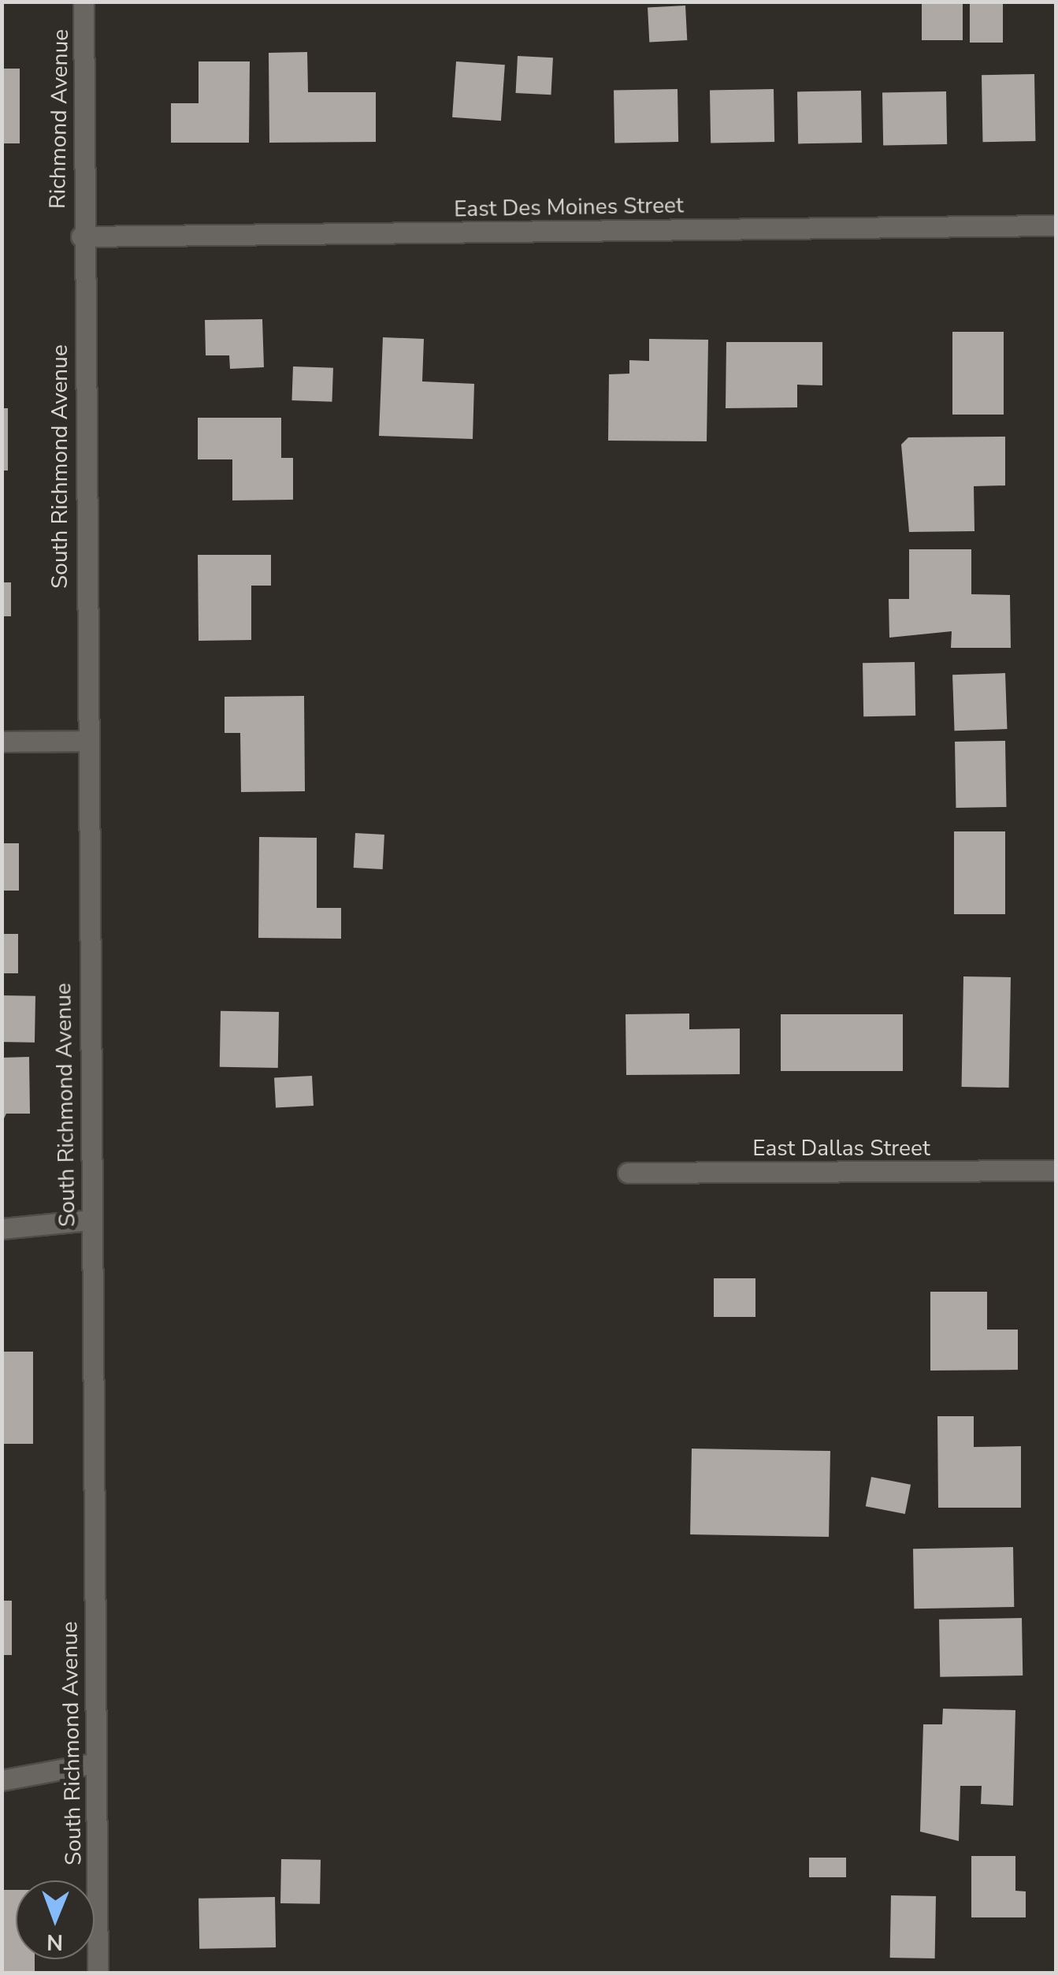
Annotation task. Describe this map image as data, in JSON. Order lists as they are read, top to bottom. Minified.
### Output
{"streets":{"street":["Richmond Avenue","East Des Moines Street","South Richmond Avenue","East Dallas Street"]},"crossings":[["Richmond Avenue","East Des Moines Street"],["Richmond Avenue","South Richmond Avenue"],["East Des Moines Street","South Richmond Avenue"]],"north":"bottom"}
